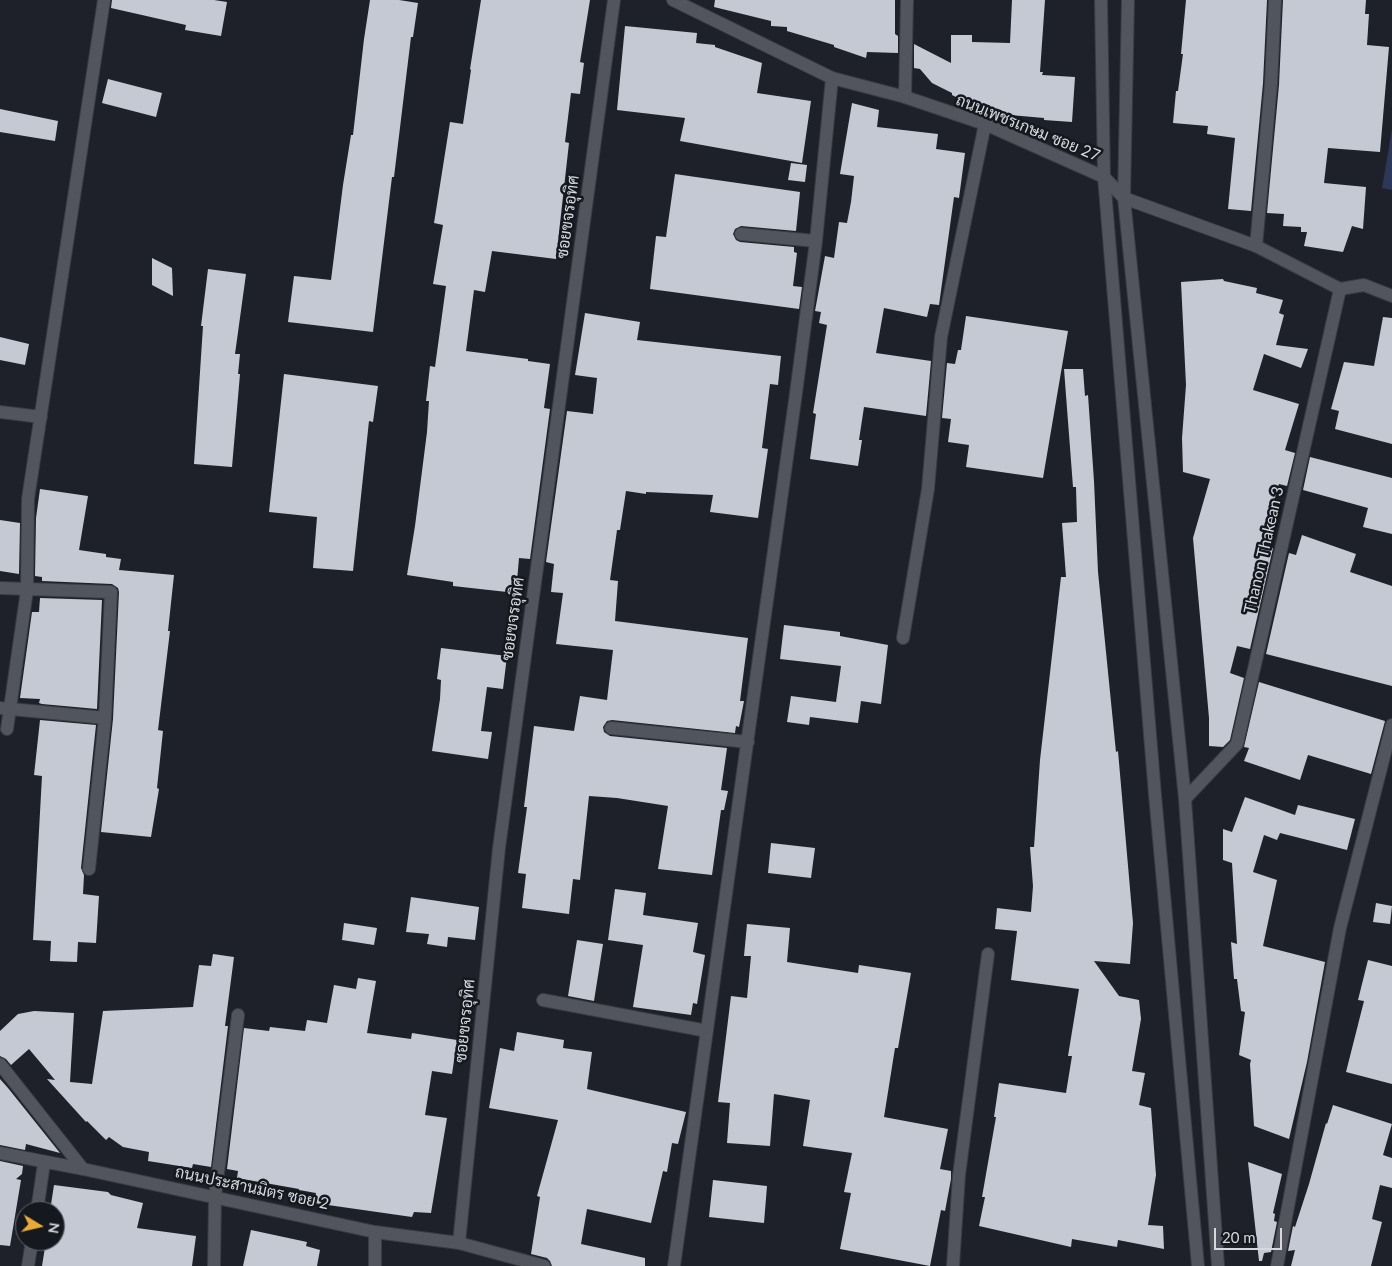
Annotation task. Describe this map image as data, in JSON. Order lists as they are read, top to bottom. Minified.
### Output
{"streets":{"street":["ถนนเพชรเกษม ซอย 27","ซอยขจรอุทิศ","Thanon Thakean 3","ถนนประสานมิตร ซอย 2"]},"crossings":[["ถนนเพชรเกษม ซอย 27","Thanon Thakean 3"],["ซอยขจรอุทิศ","ถนนประสานมิตร ซอย 2"]],"scale_bar":"20 m","north":"right"}
